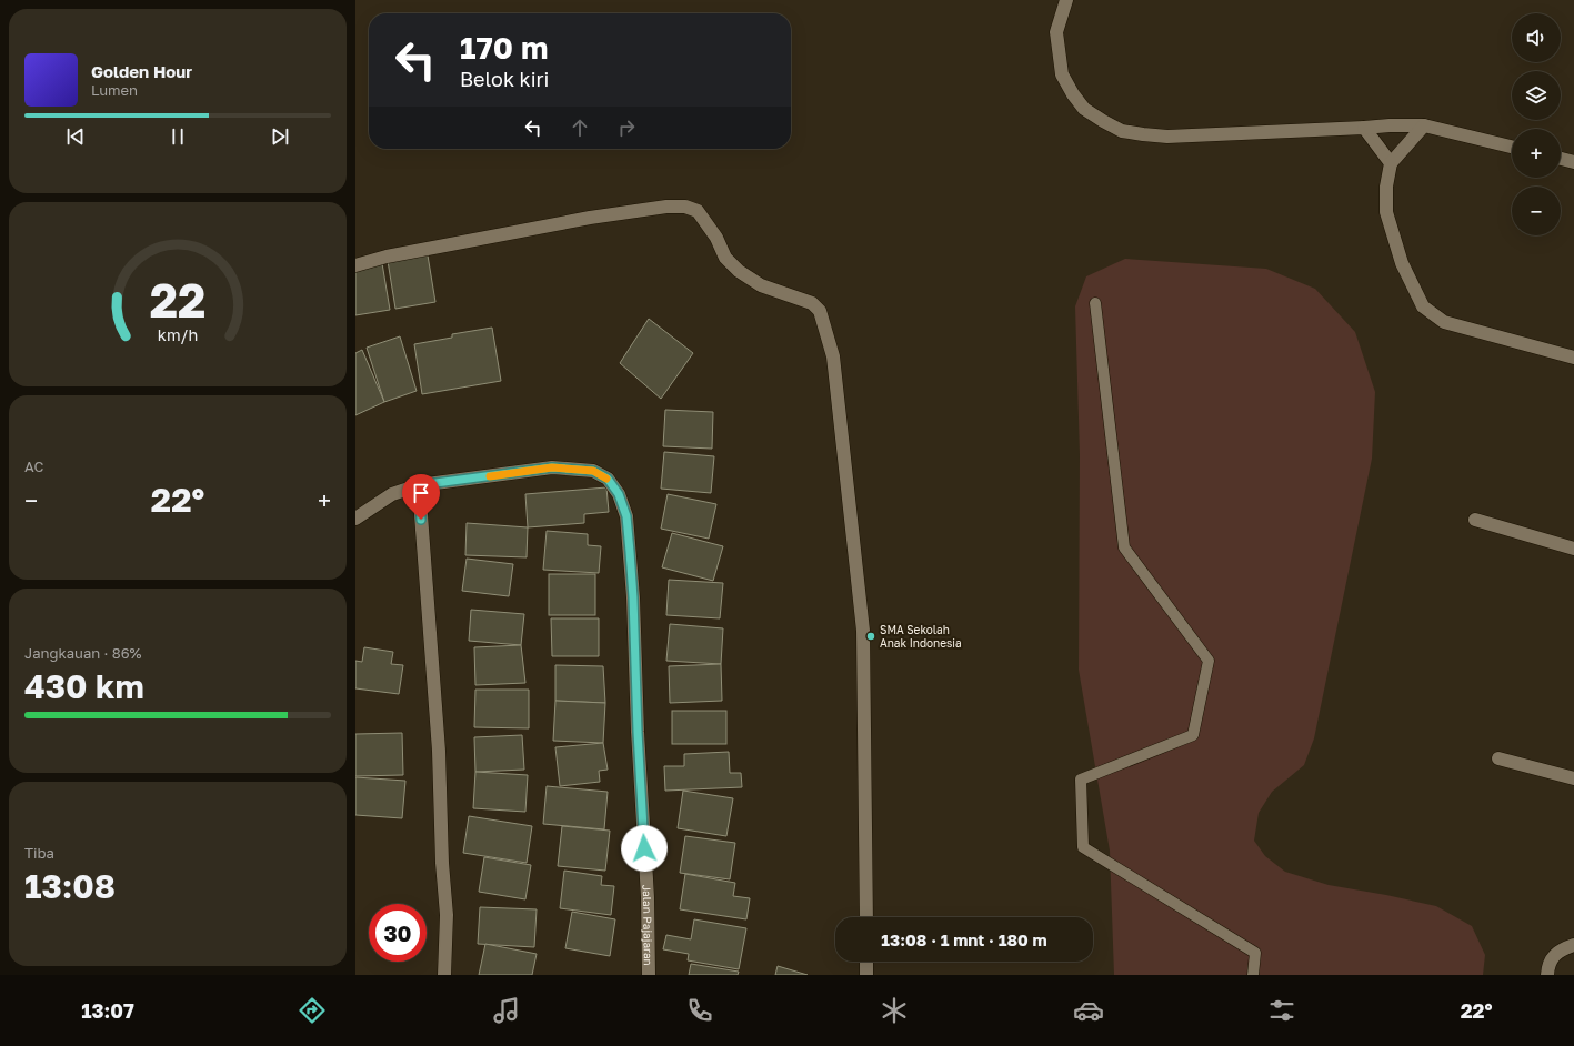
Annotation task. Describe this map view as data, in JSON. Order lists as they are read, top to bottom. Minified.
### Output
{"streets":{"street":["Jalan Pajajaran"]},"places":["SMA Sekolah Anak Indonesia"],"page":{"map_buttons":["+","−"],"turn":["170 m","Belok kiri"],"song":["Golden Hour","Lumen"],"tile":["AC",["Jangkauan · 86%","430 km"],["Tiba","13:08"]],"heat":["−","22°","+"],"limit":"30","trip":"13:08 · 1 mnt · 180 m","tabs":["13:07","22°"],"gauge":["22","km/h"]}}
